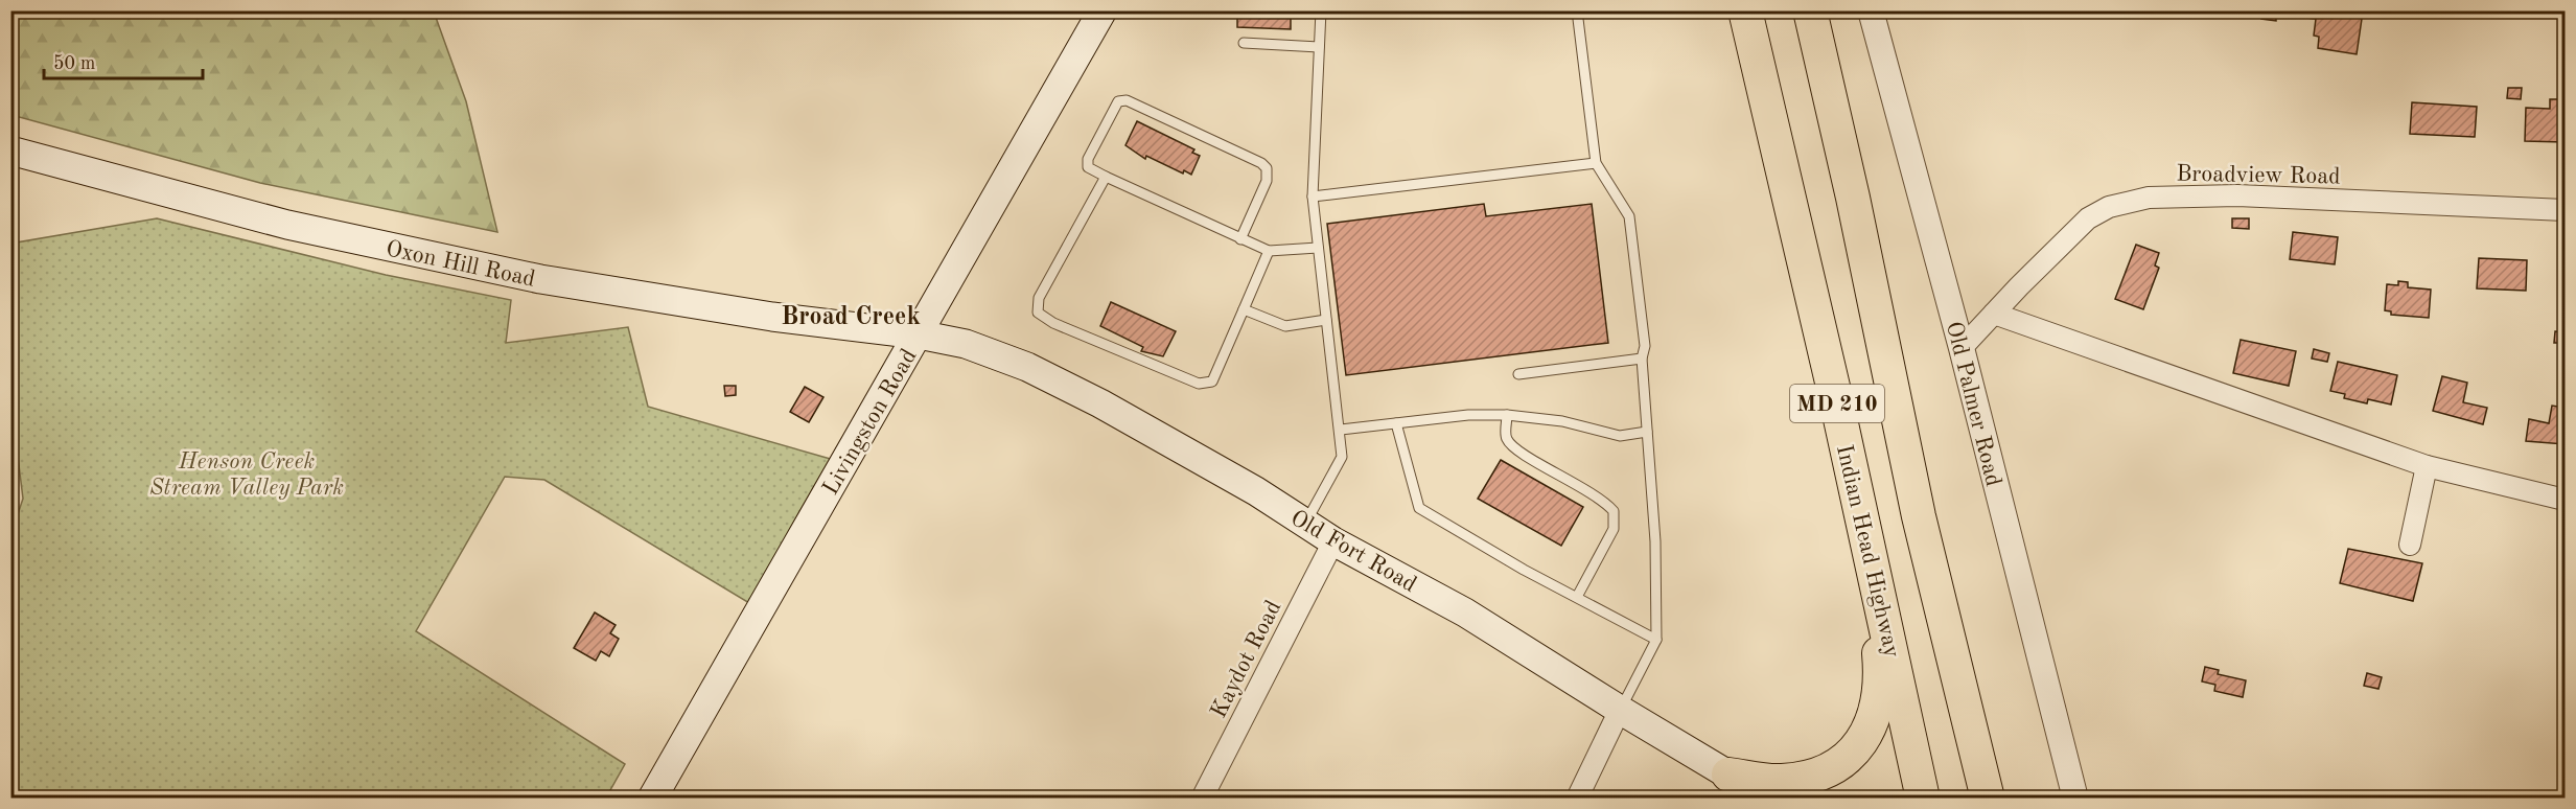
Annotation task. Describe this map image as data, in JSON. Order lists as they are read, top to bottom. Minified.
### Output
{"streets":{"highway":["MD 210","Indian Head Highway"],"main road":["Oxon Hill Road","Livingston Road","Old Fort Road"],"street":["Broadview Road","Old Palmer Road","Kaydot Road"]},"crossings":[["Broadview Road","Old Palmer Road"],["Oxon Hill Road","Livingston Road"],["Oxon Hill Road","Old Fort Road"],["Livingston Road","Old Fort Road"],["Old Fort Road","Kaydot Road"]],"districts":["Broad Creek"],"parks":["Henson Creek Stream Valley Park"],"scale_bar":"50 m"}
